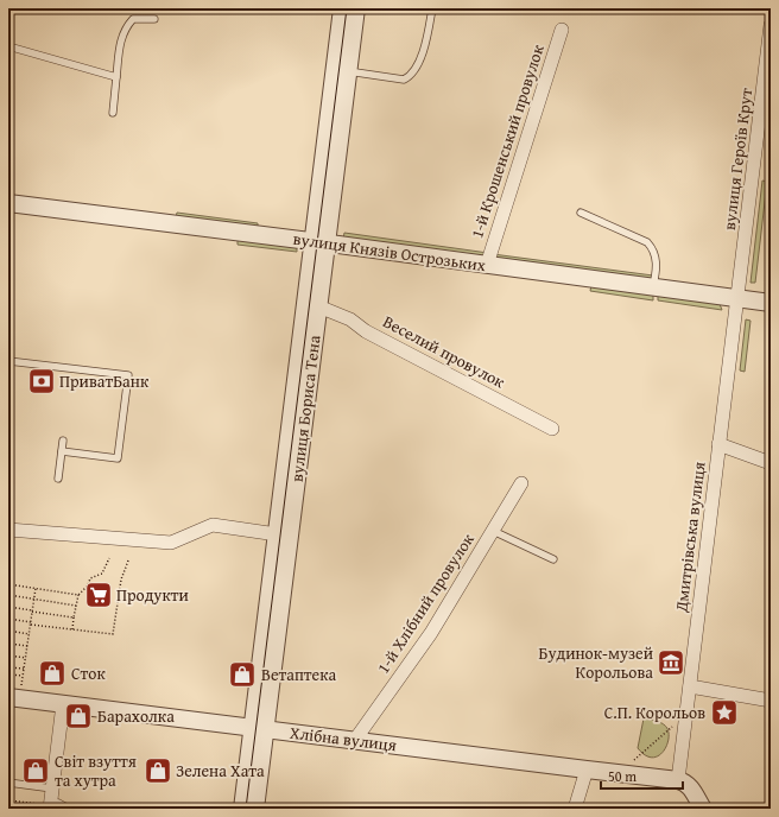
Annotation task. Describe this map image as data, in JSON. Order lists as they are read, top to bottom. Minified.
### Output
{"streets":{"street":["1-й Крошенський провулок","вулиця Героїв Крут","вулиця Князів Острозьких","Веселий провулок","вулиця Бориса Тена","Дмитрівська вулиця","1-й Хлібний провулок","Хлібна вулиця"]},"crossings":[["1-й Крошенський провулок","вулиця Князів Острозьких"],["вулиця Героїв Крут","вулиця Князів Острозьких"],["вулиця Героїв Крут","Дмитрівська вулиця"],["вулиця Князів Острозьких","вулиця Бориса Тена"],["вулиця Князів Острозьких","Дмитрівська вулиця"],["Веселий провулок","вулиця Бориса Тена"],["вулиця Бориса Тена","Хлібна вулиця"],["Дмитрівська вулиця","Хлібна вулиця"],["1-й Хлібний провулок","Хлібна вулиця"]],"places":{"bank":["ПриватБанк"],"supermarket":["Продукти"],"museum":["Будинок-музей Корольова"],"shop":["Сток","Ветаптека","Барахолка","Світ взуття та хутра","Зелена Хата"],"place":["С.П. Корольов"]},"scale_bar":"50 m"}
